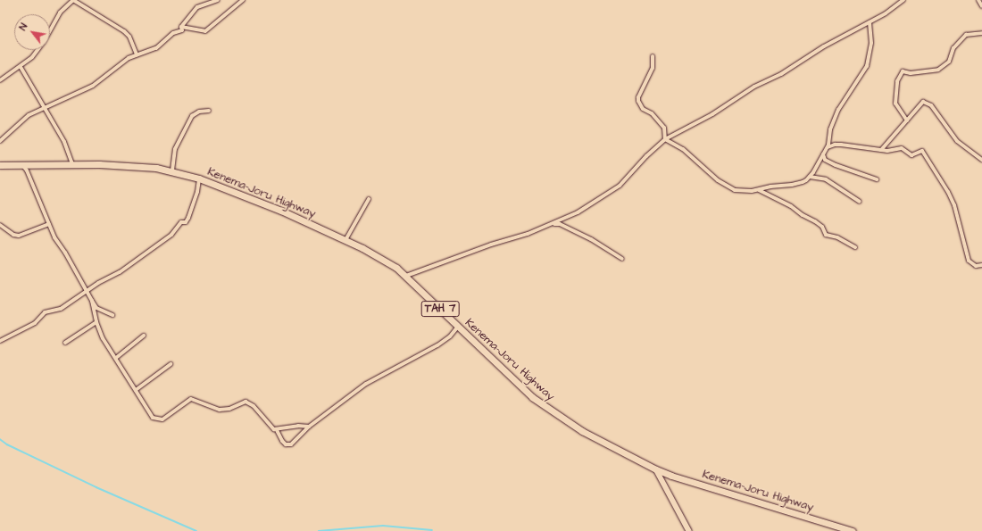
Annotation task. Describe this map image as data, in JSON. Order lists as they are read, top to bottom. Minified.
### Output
{"streets":{"highway":["Kenema-Joru Highway","TAH 7"]},"north":"top left"}
